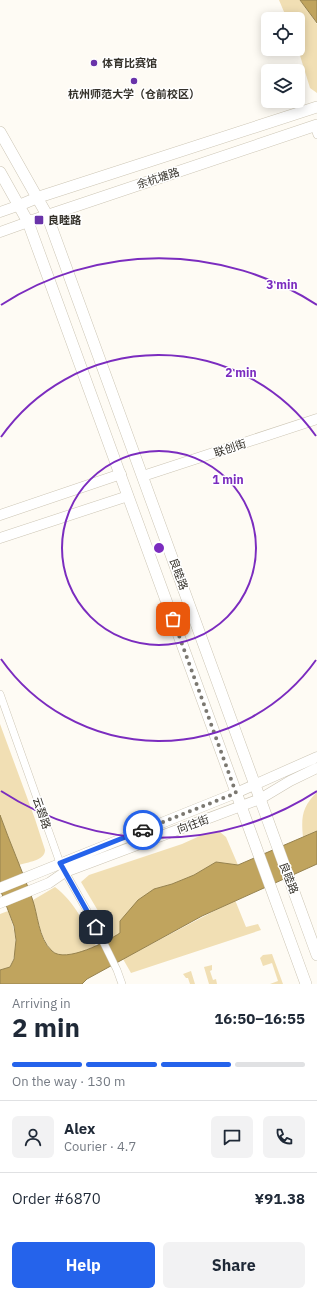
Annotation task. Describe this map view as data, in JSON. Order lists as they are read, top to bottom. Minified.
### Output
{"streets":{"main road":["余杭塘路","良睦路"],"street":["联创街","云碧路","向往街"]},"crossings":[["余杭塘路","良睦路"],["联创街","良睦路"],["良睦路","向往街"],["云碧路","向往街"]],"places":{"other":["体育比赛馆","杭州师范大学（仓前校区）"],"transit":["良睦路"]},"page":{"heading":["2 min","Arriving in","16:50–16:55"],"panel":["Alex","Courier · 4.7","Order #6870","¥91.38"],"bar":"On the way · 130 m","buttons":["Help","Share"]},"rings":["3 min","2 min","1 min"]}
